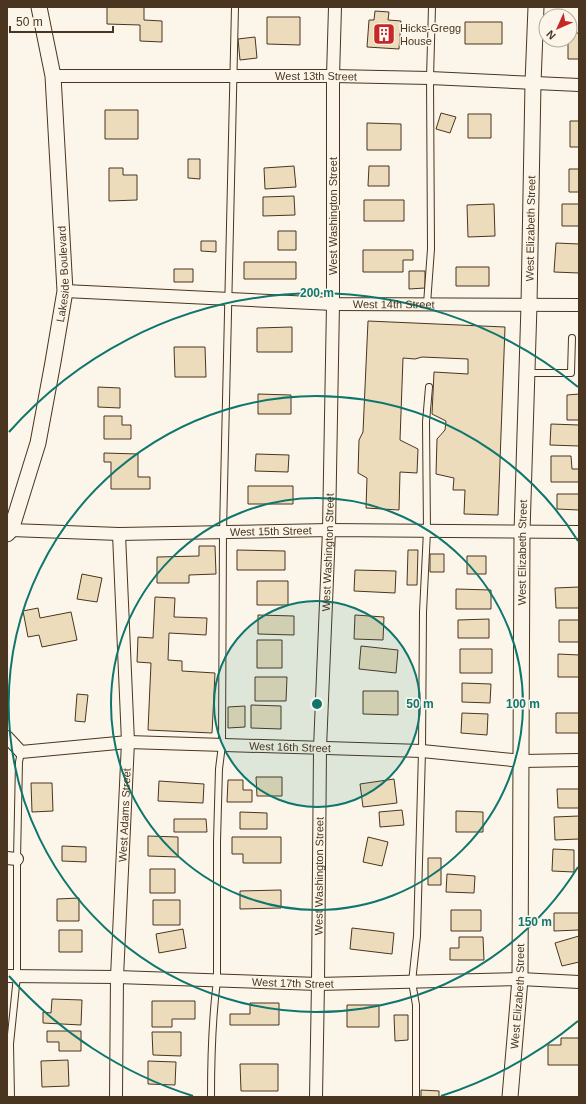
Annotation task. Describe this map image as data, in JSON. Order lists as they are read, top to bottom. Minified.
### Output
{"streets":{"street":["West 13th Street","West Washington Street","West Elizabeth Street","Lakeside Boulevard","West 14th Street","West 15th Street","West 16th Street","West Adams Street","West 17th Street"]},"crossings":[["West 13th Street","West Washington Street"],["West 13th Street","West Elizabeth Street"],["West 13th Street","Lakeside Boulevard"],["West Washington Street","West 14th Street"],["West Washington Street","West 15th Street"],["West Washington Street","West 16th Street"],["West Washington Street","West 17th Street"],["West Elizabeth Street","West 14th Street"],["West Elizabeth Street","West 15th Street"],["West Elizabeth Street","West 16th Street"],["West Elizabeth Street","West 17th Street"],["Lakeside Boulevard","West 14th Street"],["Lakeside Boulevard","West 15th Street"],["West 15th Street","West Adams Street"],["West 16th Street","West Adams Street"],["West Adams Street","West 17th Street"]],"places":{"building":["Hicks-Gregg House"]},"scale_bar":"50 m","north":"bottom left","rings":["200 m","50 m","100 m","150 m"]}
